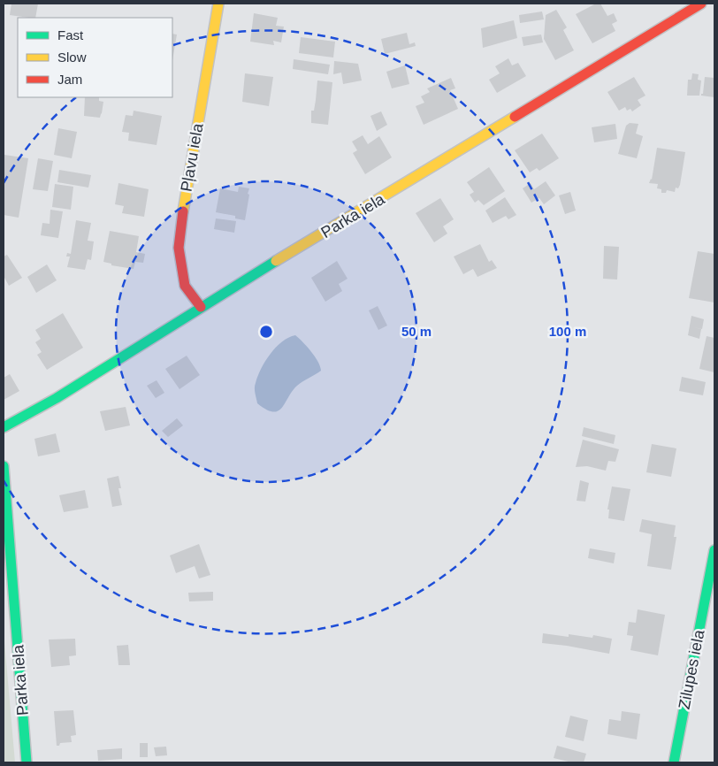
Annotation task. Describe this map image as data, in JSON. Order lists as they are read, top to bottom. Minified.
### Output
{"streets":{"street":["Pļavu iela","Parka iela","Zilupes iela"]},"crossings":[["Pļavu iela","Parka iela"]],"legend":["Fast","Slow","Jam"],"rings":["50 m","100 m"]}
